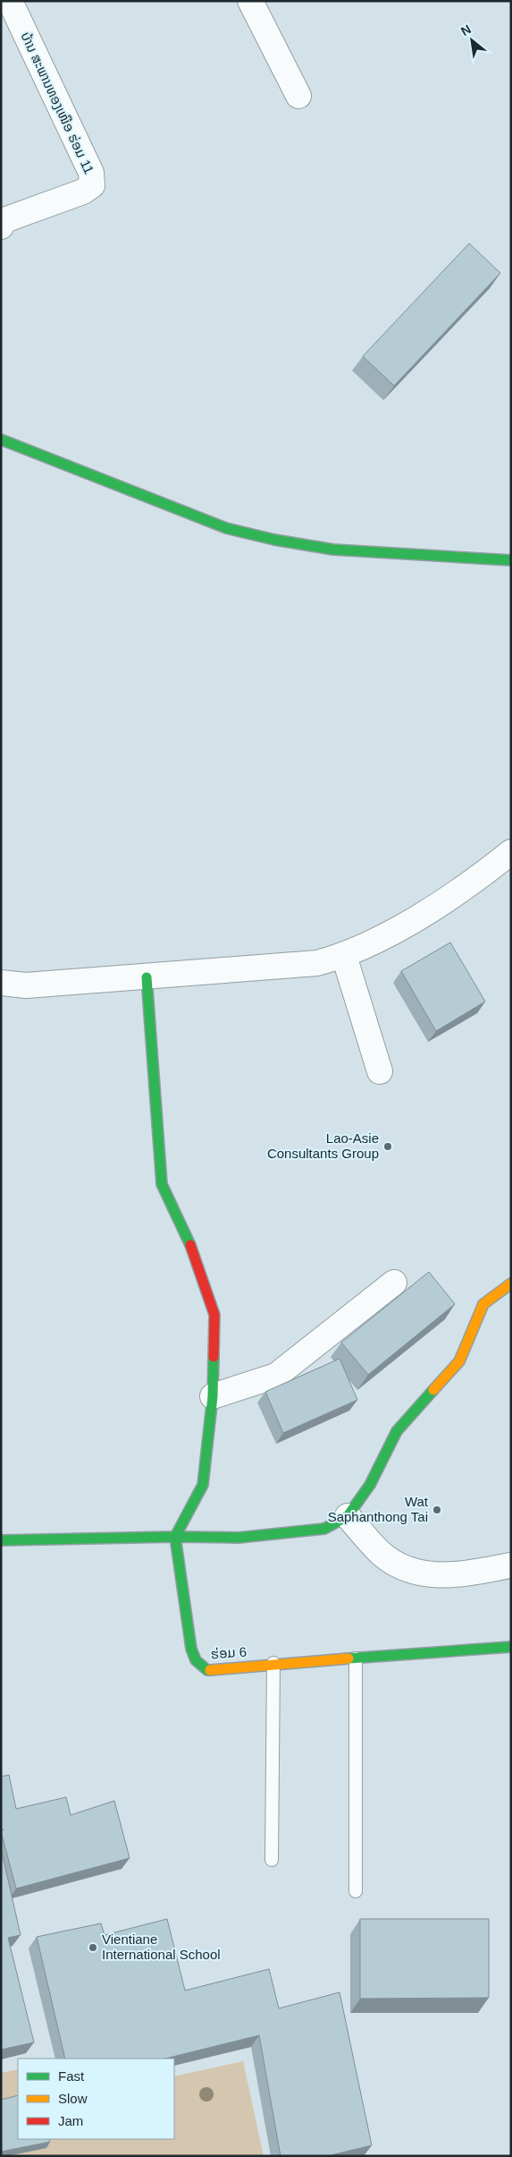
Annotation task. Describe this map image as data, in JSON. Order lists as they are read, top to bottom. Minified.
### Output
{"streets":{"street":["ບ້ານ ສະພານທອງເໜືອ ຮ່ອມ 11","ຮ່ອມ 6"]},"places":["Lao-Asie Consultants Group","Wat Saphanthong Tai","Vientiane International School"],"legend":["Fast","Slow","Jam"],"north":"top left"}
